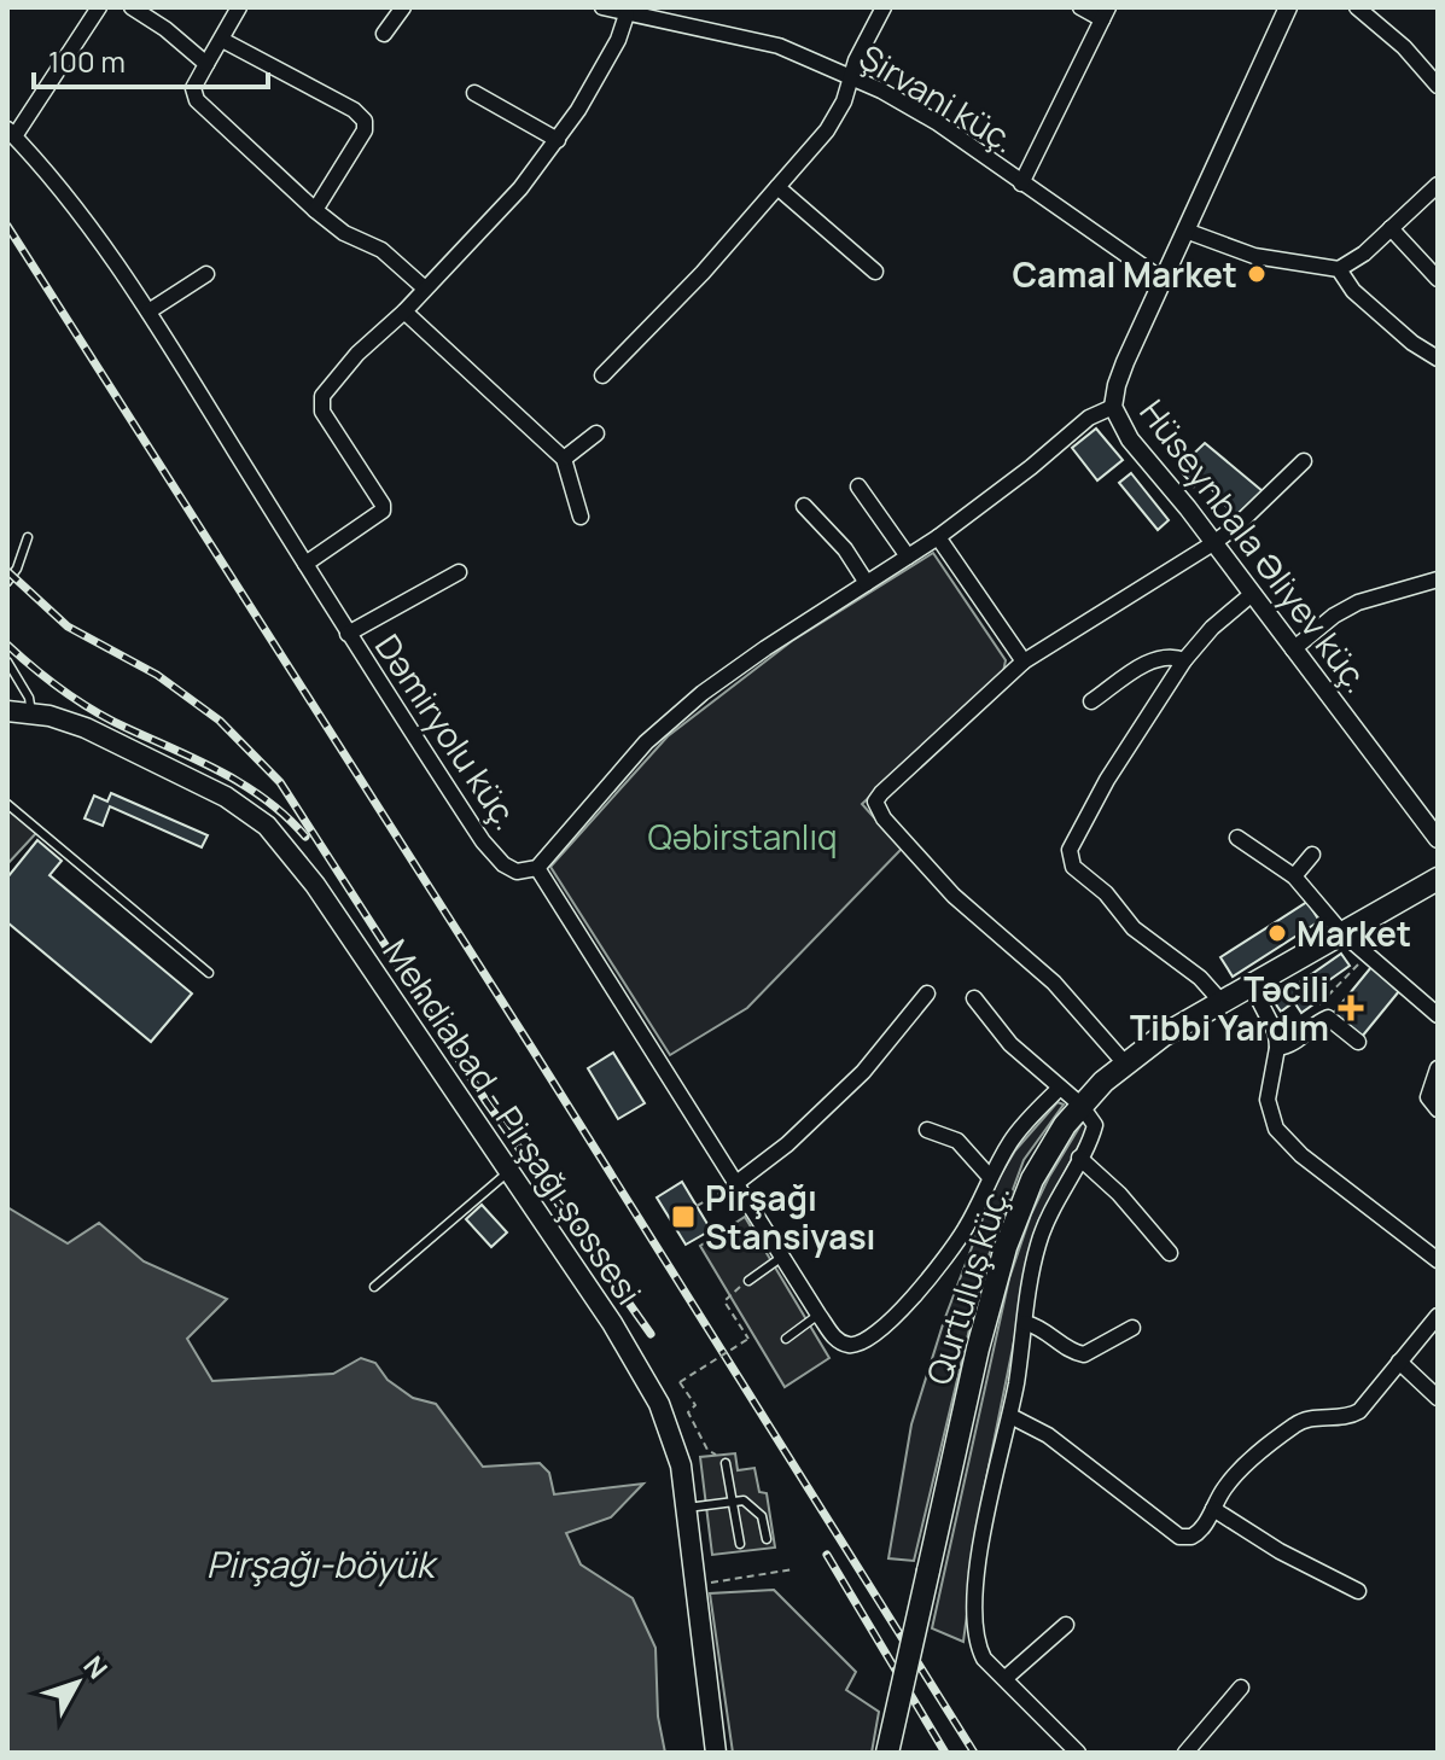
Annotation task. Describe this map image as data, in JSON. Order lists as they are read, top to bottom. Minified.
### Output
{"streets":{"main road":["Mehdiabad - Pirşağı şossesi","Qurtuluş küç."],"street":["Şirvani küç.","Hüseynbala Əliyev küç.","Dəmiryolu küç."]},"crossings":[["Şirvani küç.","Hüseynbala Əliyev küç."],["Hüseynbala Əliyev küç.","Dəmiryolu küç."]],"water":["Pirşağı-böyük"],"parks":["Qəbirstanlıq"],"places":{"other":["Camal Market","Market"],"health":["Təcili Tibbi Yardım"],"transit":["Pirşağı Stansiyası"]},"scale_bar":"100 m","north":"top right"}
